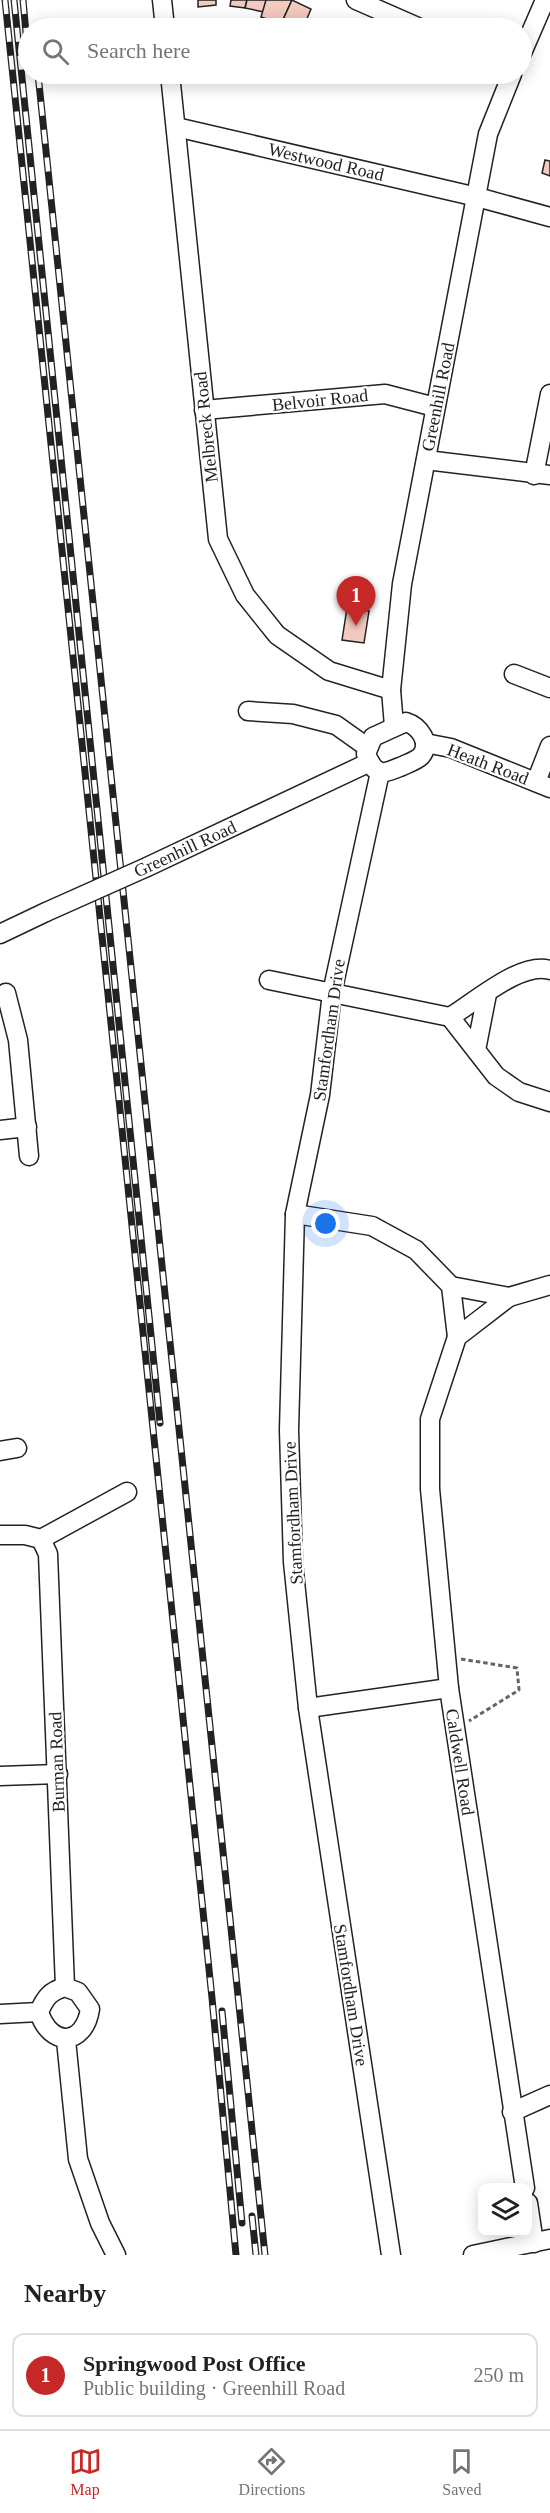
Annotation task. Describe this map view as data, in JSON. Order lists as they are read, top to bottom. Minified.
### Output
{"streets":{"street":["Westwood Road","Greenhill Road","Belvoir Road","Melbreck Road","Heath Road","Stamfordham Drive","Burman Road","Caldwell Road"]},"crossings":[["Westwood Road","Greenhill Road"],["Westwood Road","Melbreck Road"],["Greenhill Road","Belvoir Road"],["Greenhill Road","Melbreck Road"],["Greenhill Road","Heath Road"],["Greenhill Road","Stamfordham Drive"],["Belvoir Road","Melbreck Road"],["Heath Road","Stamfordham Drive"]],"page":{"search":"Search here","pins":"1","heading":"Nearby","list":[{"mark":"1","name":"Springwood Post Office","note":"Public building · Greenhill Road","value":"250 m"}],"nav":["Map","Directions","Saved"]}}
